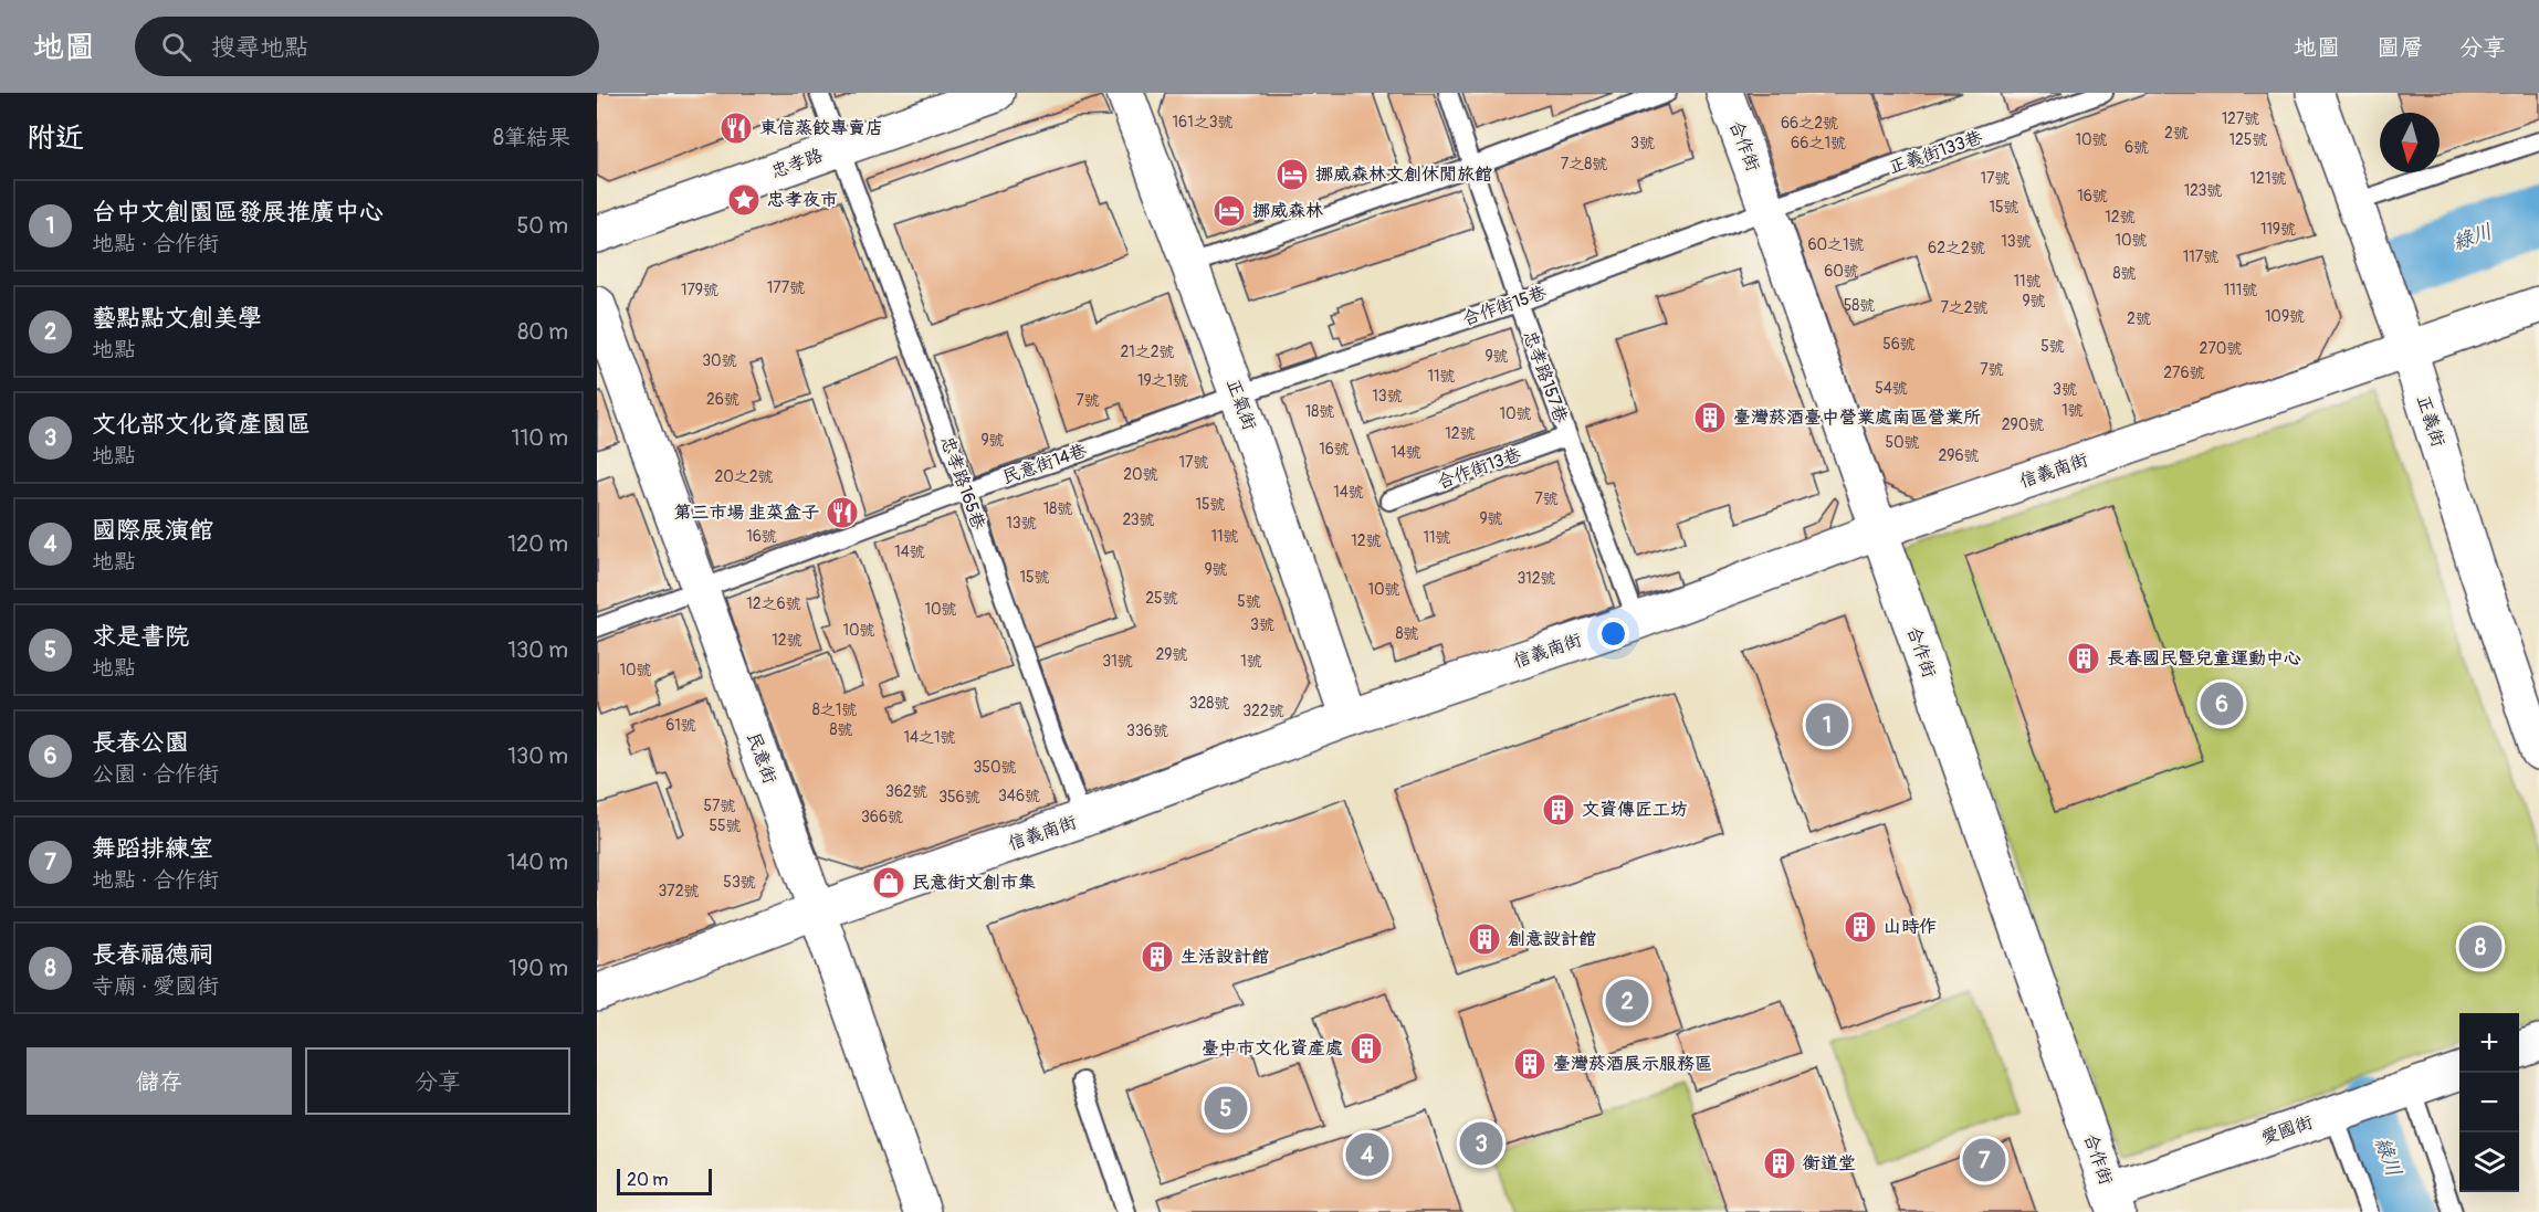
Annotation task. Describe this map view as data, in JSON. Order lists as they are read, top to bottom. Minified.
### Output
{"streets":{"street":["合作街","忠孝路","正氣街","正義街","信義南街","民意街","愛國街"],"lane":["正義街133巷","合作街15巷","忠孝路157巷","民意街14巷","合作街13巷","忠孝路165巷"]},"crossings":[["合作街","正義街133巷"],["合作街","合作街15巷"],["合作街","信義南街"],["合作街","愛國街"],["正義街133巷","合作街15巷"],["忠孝路","忠孝路165巷"],["合作街15巷","忠孝路157巷"],["合作街15巷","正氣街"],["合作街15巷","民意街14巷"],["忠孝路157巷","合作街13巷"],["忠孝路157巷","信義南街"],["正氣街","民意街14巷"],["正氣街","信義南街"],["正義街","信義南街"],["民意街14巷","忠孝路165巷"],["民意街14巷","民意街"],["信義南街","忠孝路165巷"],["信義南街","民意街"]],"water":["綠川"],"places":{"restaurant":["東信蒸餃專賣店","第三市場 韭菜盒子"],"hotel":["挪威森林文創休閒旅館","挪威森林"],"place":["忠孝夜市"],"building":["臺灣菸酒臺中營業處南區營業所","長春國民暨兒童運動中心","文資傳匠工坊","山時作","創意設計館","生活設計館","臺中市文化資產處","臺灣菸酒展示服務區","衡道堂"],"shop":["民意街文創市集"]},"house_numbers":["127號","161之3號","66之2號","2號","10號","125號","3號","66之1號","6號","7之8號","17號","121號","123號","16號","15號","12號","119號","10號","13號","60之1號","62之2號","117號","60號","8號","11號","177號","179號","111號","9號","58號","7之2號","109號","2號","56號","5號","270號","21之2號","9號","30號","7號","276號","11號","19之1號","54號","3號","13號","26號","7號","1號","18號","10號","290號","12號","9號","50號","16號","14號","296號","17號","20號","20之2號","14號","7號","15號","18號","9號","23號","13號","16號","11號","11號","12號","14號","9號","15號","312號","10號","25號","5號","12之6號","10號","3號","10號","8號","12號","29號","31號","1號","10號","328號","8之1號","322號","61號","8號","336號","14之1號","350號","362號","346號","356號","57號","366號","55號","53號","372號"],"scale_bar":"20 m","north":"bottom","page":{"header":"地圖","search":"搜尋地點","nav":["地圖","圖層","分享"],"heading":["附近","8筆結果"],"list":[{"mark":"1","name":"台中文創園區發展推廣中心","note":"地點 · 合作街","value":"50 m"},{"mark":"2","name":"藝點點文創美學","note":"地點","value":"80 m"},{"mark":"3","name":"文化部文化資產園區","note":"地點","value":"110 m"},{"mark":"4","name":"國際展演館","note":"地點","value":"120 m"},{"mark":"5","name":"求是書院","note":"地點","value":"130 m"},{"mark":"6","name":"長春公園","note":"公園 · 合作街","value":"130 m"},{"mark":"7","name":"舞蹈排練室","note":"地點 · 合作街","value":"140 m"},{"mark":"8","name":"長春福德祠","note":"寺廟 · 愛國街","value":"190 m"}],"pins":["6","1","8","2","5","3","4","7"],"map_buttons":["+","−"],"buttons":["儲存","分享"],"scale":"20 m"}}
